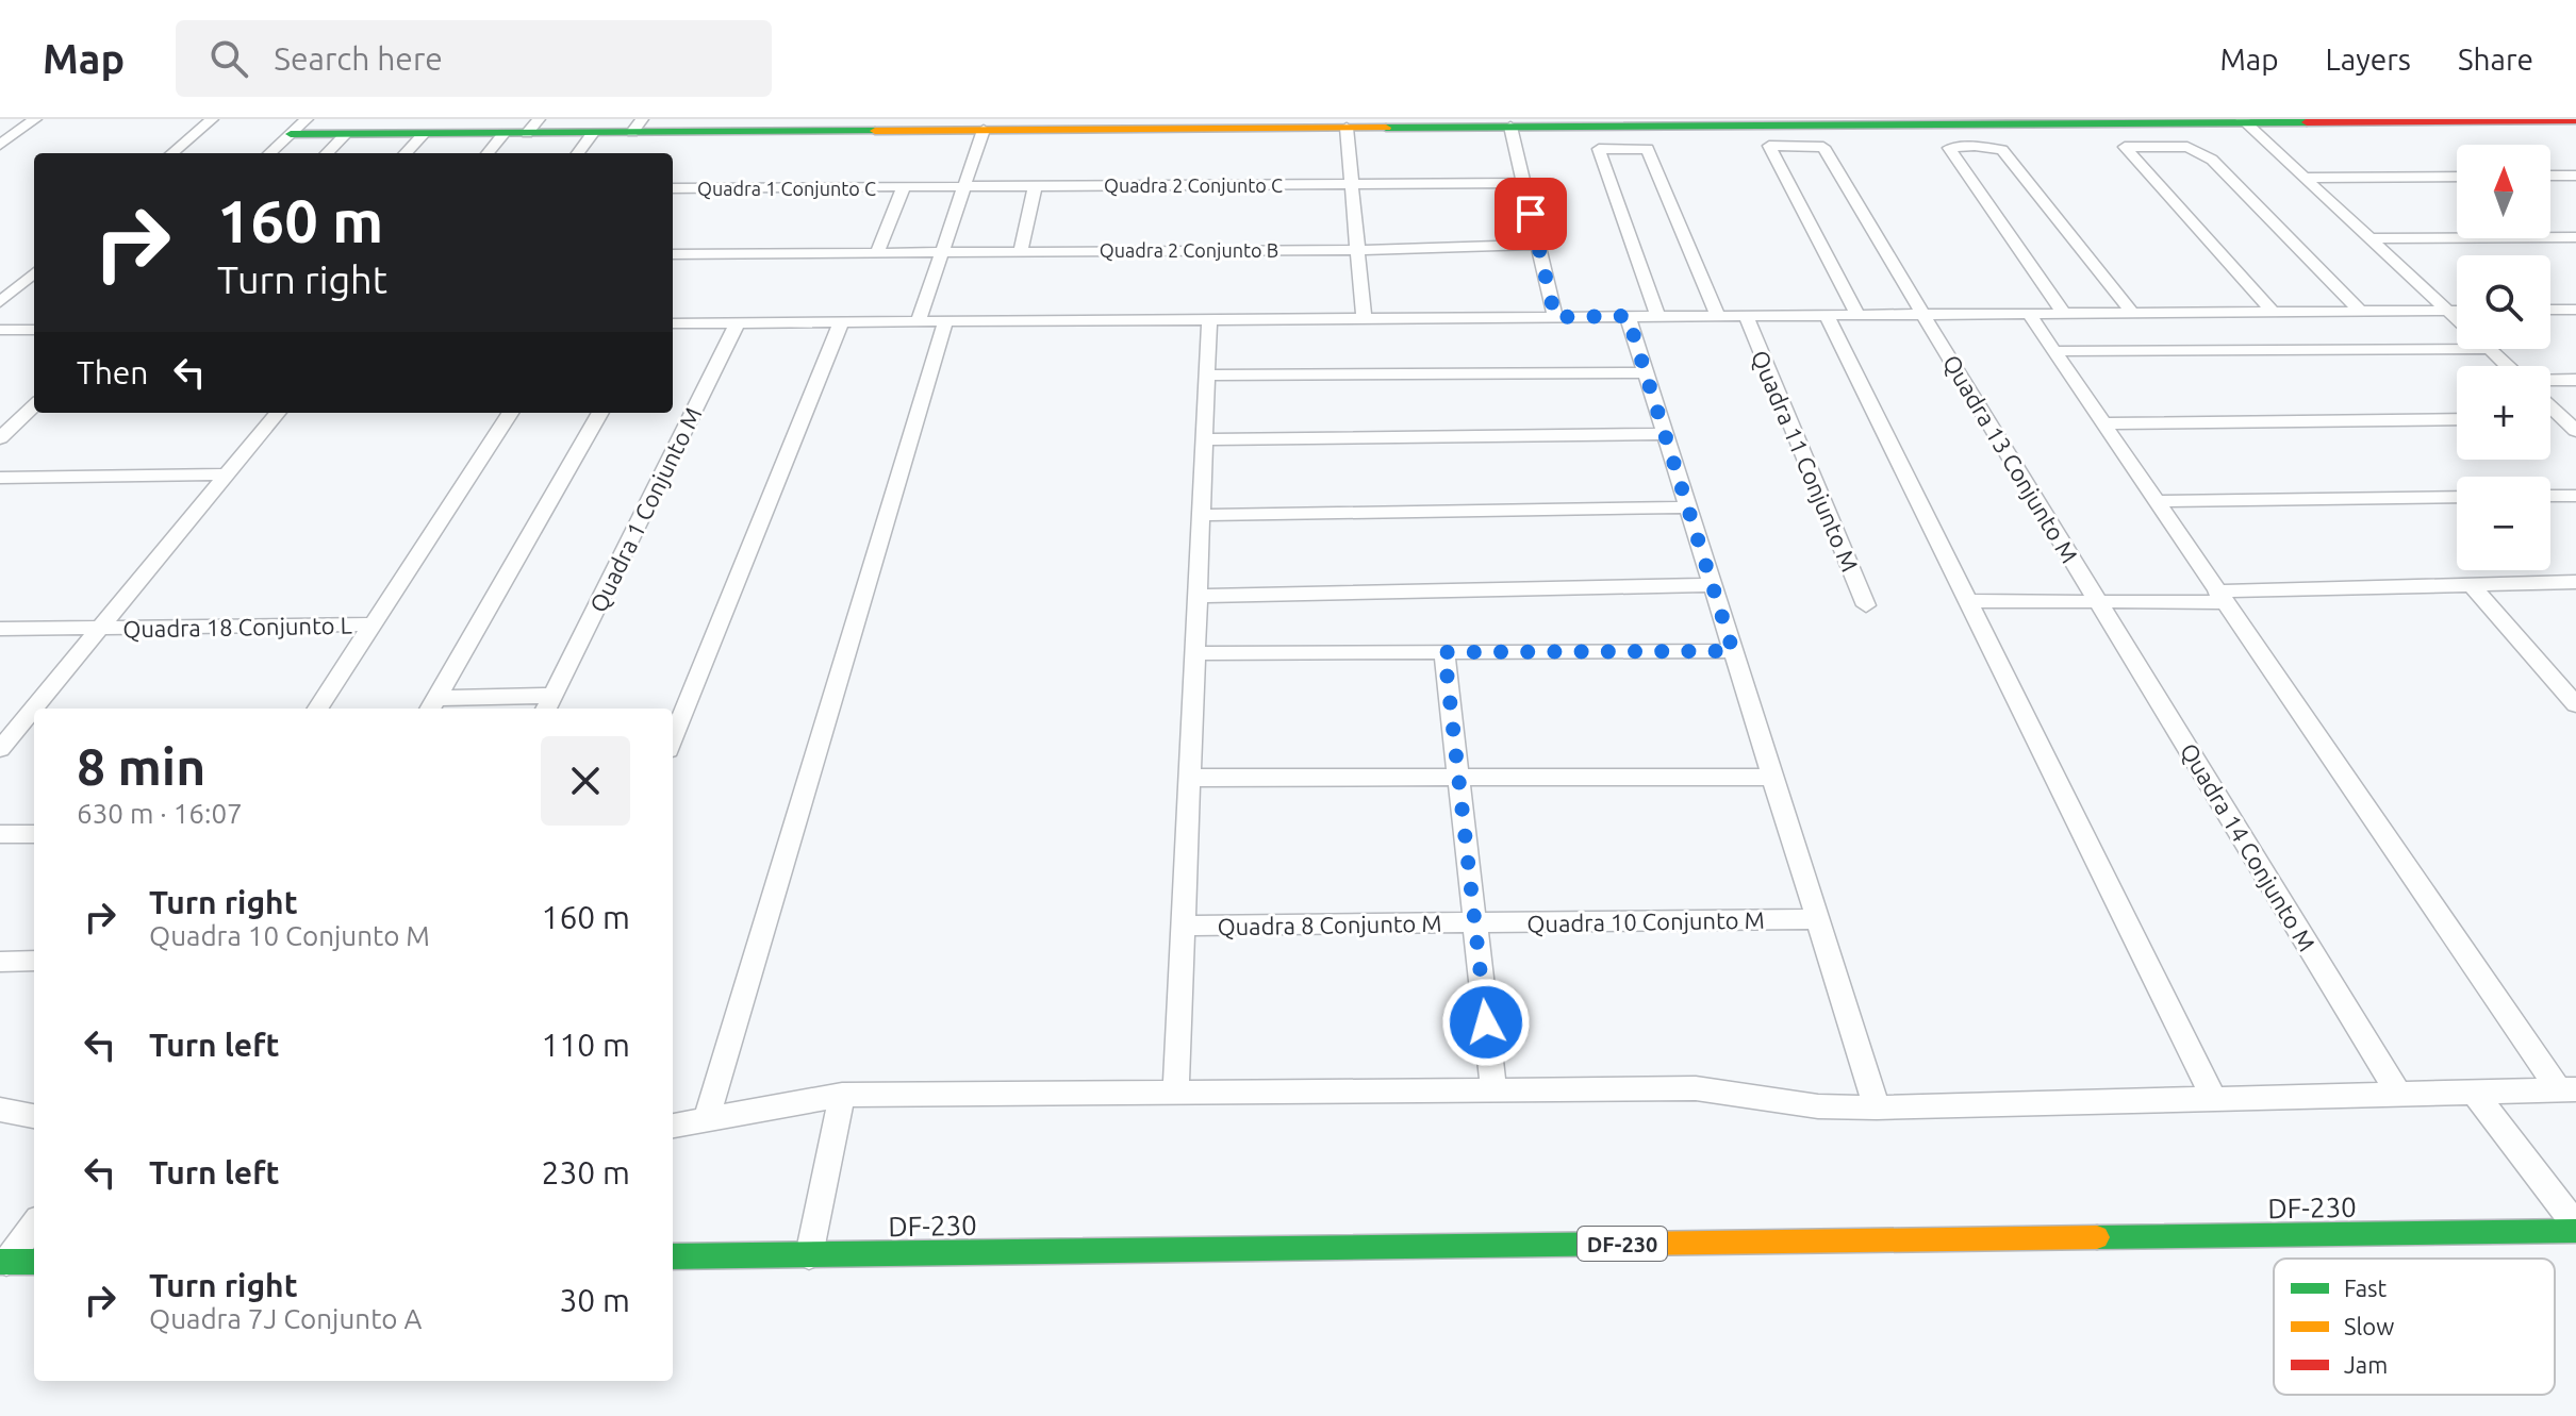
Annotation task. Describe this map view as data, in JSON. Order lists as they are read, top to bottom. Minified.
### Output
{"streets":{"street":["Quadra 2 Conjunto C","Quadra 1 Conjunto C","Quadra 2 Conjunto B","Quadra 13 Conjunto M","Quadra 11 Conjunto M","Quadra 1 Conjunto M","Quadra 18 Conjunto L","Quadra 14 Conjunto M","Quadra 10 Conjunto M","Quadra 8 Conjunto M","DF-230"]},"crossings":[["Quadra 2 Conjunto C","Quadra 1 Conjunto C"],["Quadra 13 Conjunto M","Quadra 14 Conjunto M"],["Quadra 10 Conjunto M","Quadra 8 Conjunto M"]],"legend":["Fast","Slow","Jam"],"north":"top","page":{"header":"Map","search":"Search here","nav":["Map","Layers","Share"],"map_buttons":["+","−"],"turn":["160 m","Turn right"],"then":"Then","heading":["8 min","630 m · 16:07"],"list":[{"name":"Turn right","note":"Quadra 10 Conjunto M","value":"160 m"},{"name":"Turn left","value":"110 m"},{"name":"Turn left","value":"230 m"},{"name":"Turn right","note":"Quadra 7J Conjunto A","value":"30 m"}]}}
